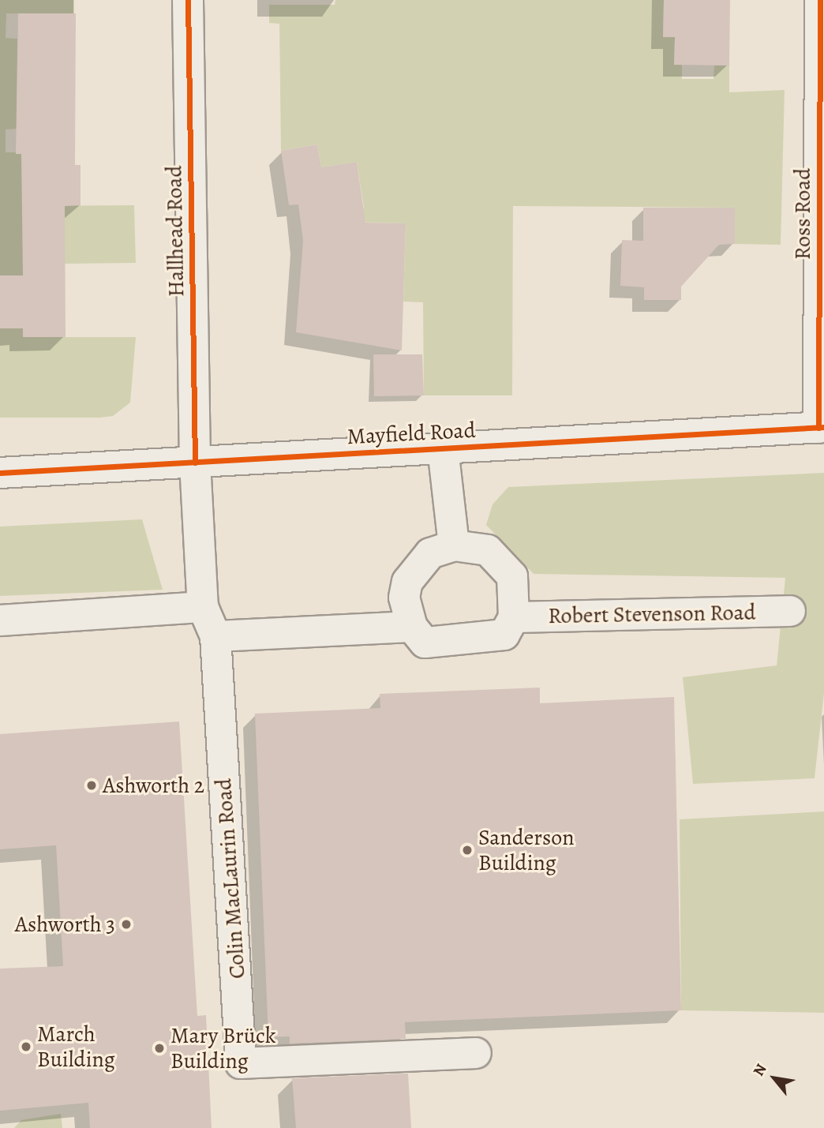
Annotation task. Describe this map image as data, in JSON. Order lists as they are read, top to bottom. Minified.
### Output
{"streets":{"street":["Ross Road","Hallhead Road","Mayfield Road","Robert Stevenson Road","Colin MacLaurin Road"]},"crossings":[["Ross Road","Mayfield Road"],["Hallhead Road","Mayfield Road"],["Hallhead Road","Colin MacLaurin Road"],["Mayfield Road","Colin MacLaurin Road"]],"places":["Ashworth 2","Sanderson Building","Ashworth 3","March Building","Mary Brück Building"],"north":"top left"}
